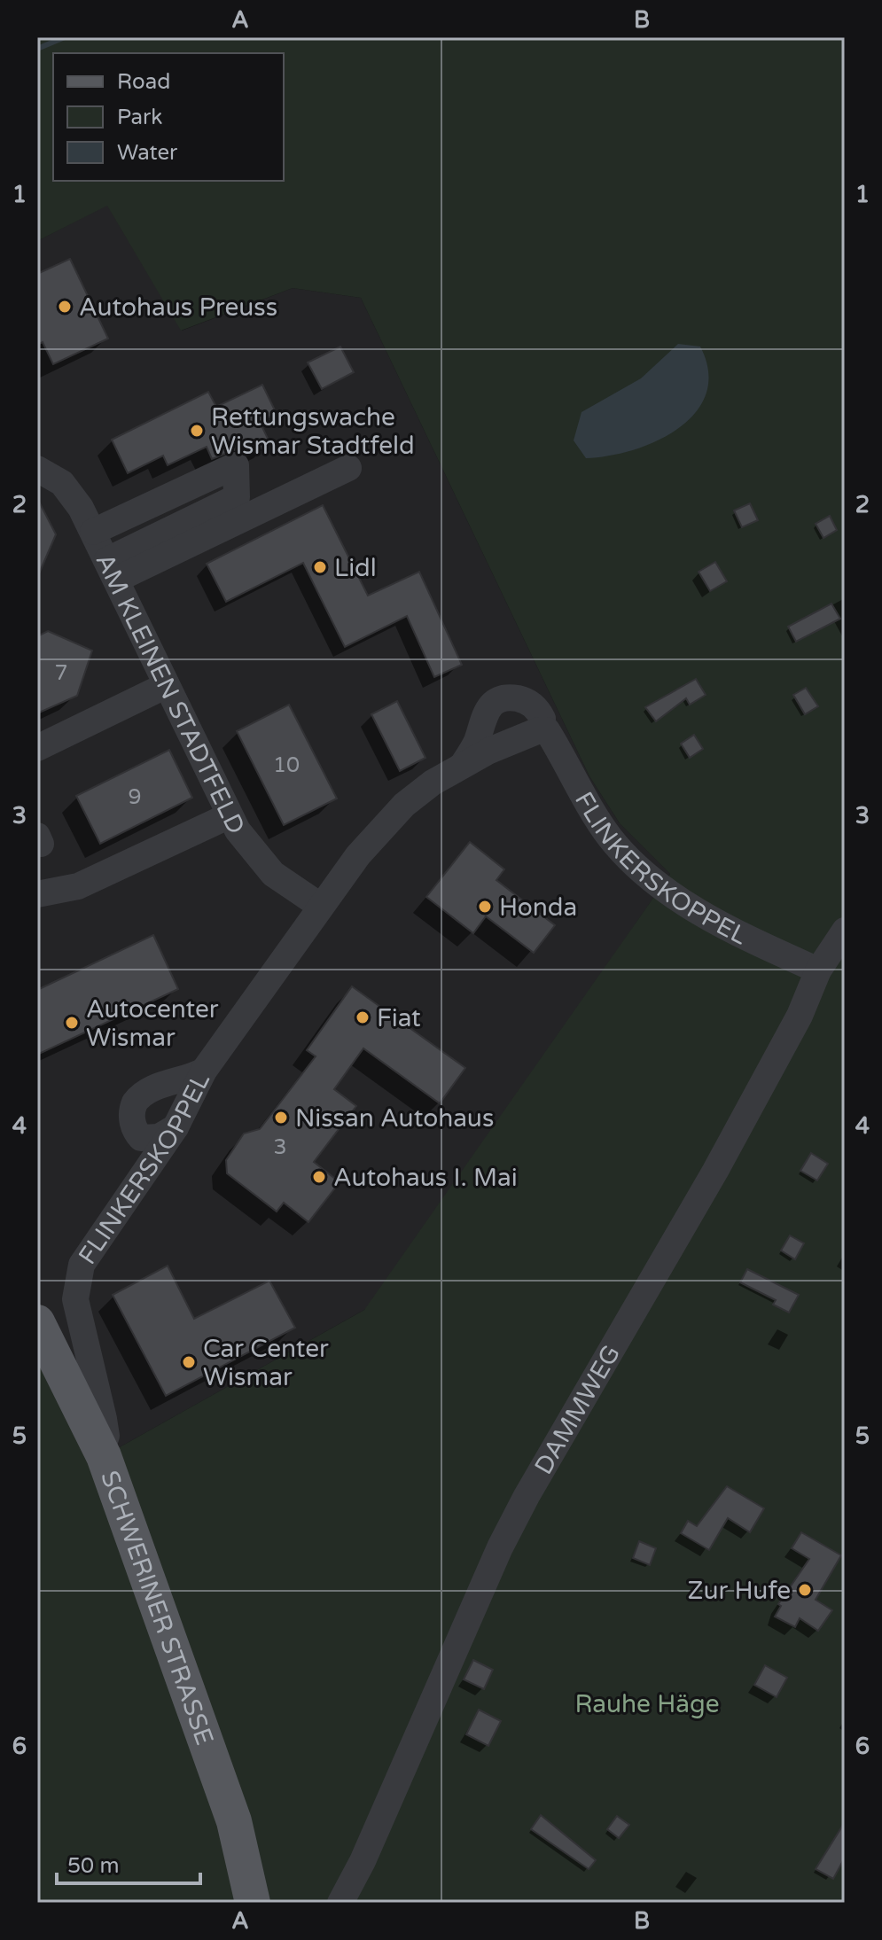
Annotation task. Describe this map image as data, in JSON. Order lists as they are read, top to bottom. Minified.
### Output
{"streets":{"main road":["SCHWERINER STRASSE"],"street":["AM KLEINEN STADTFELD","FLINKERSKOPPEL","DAMMWEG"]},"crossings":[["AM KLEINEN STADTFELD","FLINKERSKOPPEL"],["FLINKERSKOPPEL","DAMMWEG"],["FLINKERSKOPPEL","SCHWERINER STRASSE"]],"parks":["Rauhe Häge"],"places":["Autohaus Preuss","Rettungswache Wismar Stadtfeld","Lidl","Honda","Fiat","Autocenter Wismar","Nissan Autohaus","Autohaus I. Mai","Car Center Wismar","Zur Hufe"],"house_numbers":["7","10","9","3"],"legend":["Road","Park","Water"],"scale_bar":"50 m","grid":{"columns":["A","B"],"rows":["1","2","3","4","5","6"]}}
